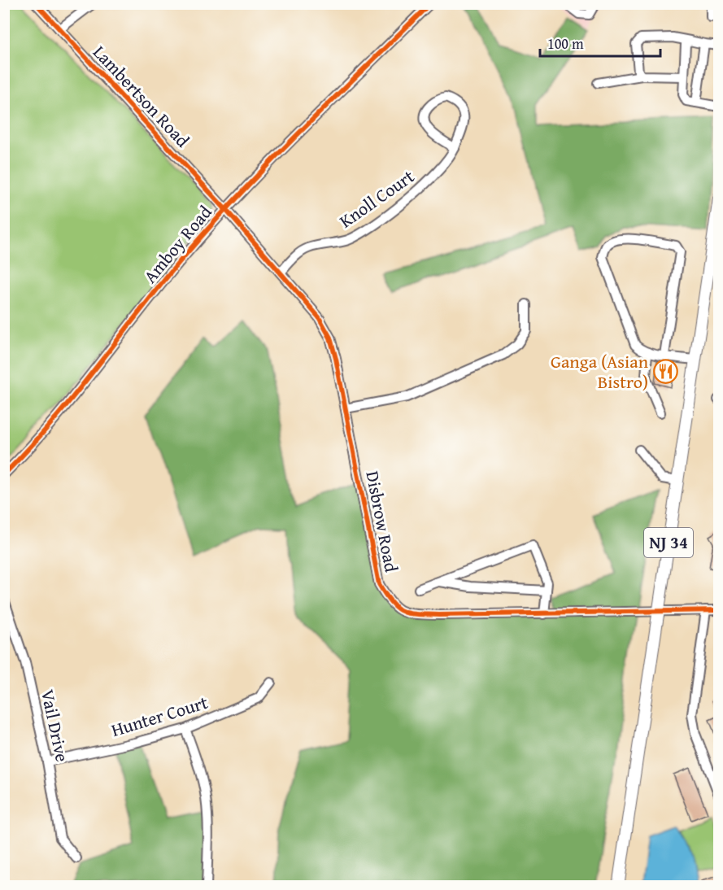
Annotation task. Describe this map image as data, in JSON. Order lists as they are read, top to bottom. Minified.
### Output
{"streets":{"main road":["NJ 34"],"street":["Lambertson Road","Knoll Court","Amboy Road","Disbrow Road","Hunter Court","Vail Drive"]},"crossings":[["Lambertson Road","Amboy Road"],["Lambertson Road","Disbrow Road"],["Knoll Court","Disbrow Road"],["Amboy Road","Disbrow Road"],["Disbrow Road","NJ 34"],["Hunter Court","Vail Drive"]],"places":{"restaurant":["Ganga (Asian Bistro)"]},"scale_bar":"100 m"}
